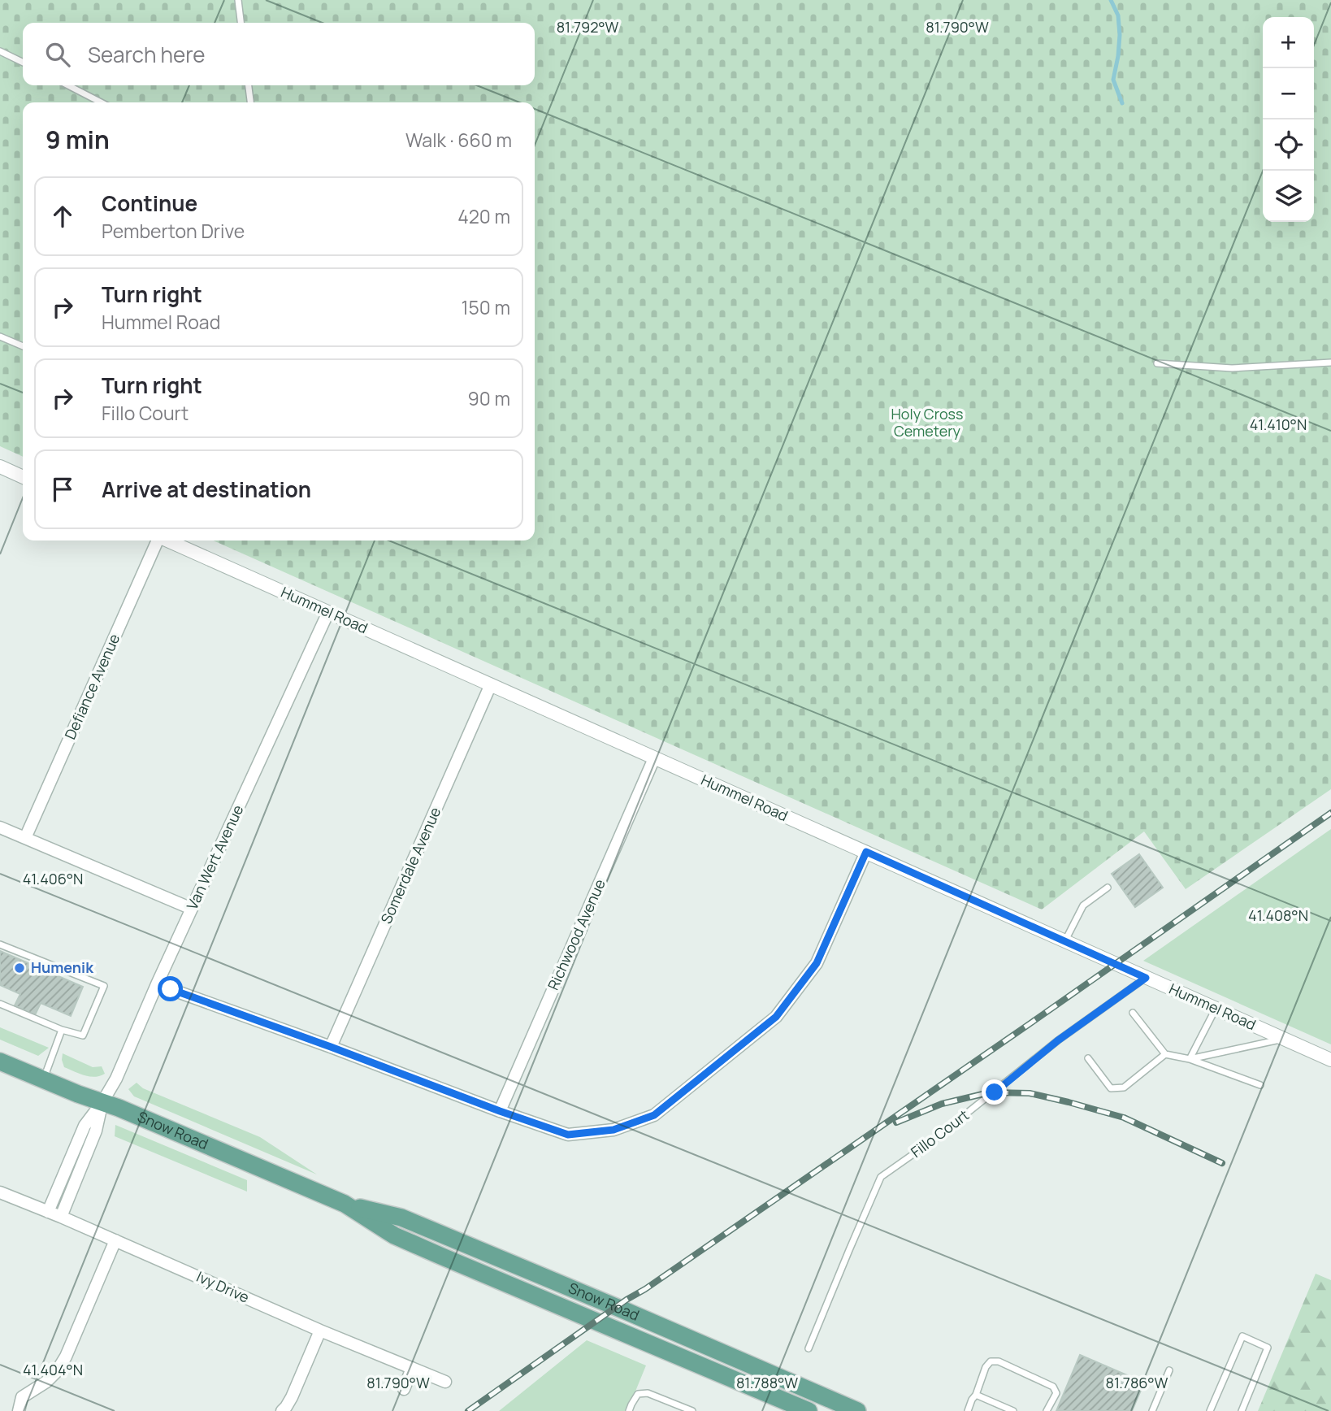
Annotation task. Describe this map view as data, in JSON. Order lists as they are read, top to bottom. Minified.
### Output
{"streets":{"main road":["Snow Road"],"street":["Hummel Road","Defiance Avenue","Van Wert Avenue","Somerdale Avenue","Richwood Avenue","Ivy Drive"],"lane":["Fillo Court"]},"crossings":[["Hummel Road","Van Wert Avenue"],["Hummel Road","Somerdale Avenue"],["Hummel Road","Richwood Avenue"],["Hummel Road","Fillo Court"],["Van Wert Avenue","Snow Road"],["Van Wert Avenue","Ivy Drive"]],"parks":["Holy Cross Cemetery"],"places":["Humenik"],"page":{"map_buttons":["+","−"],"search":"Search here","heading":["9 min","Walk · 660 m"],"list":[["Continue","Pemberton Drive","420 m"],["Turn right","Hummel Road","150 m"],["Turn right","Fillo Court","90 m"],"Arrive at destination"]},"coordinates":["81.792°W","81.790°W","41.410°N","41.406°N","41.408°N","41.404°N","81.788°W","81.786°W"]}
